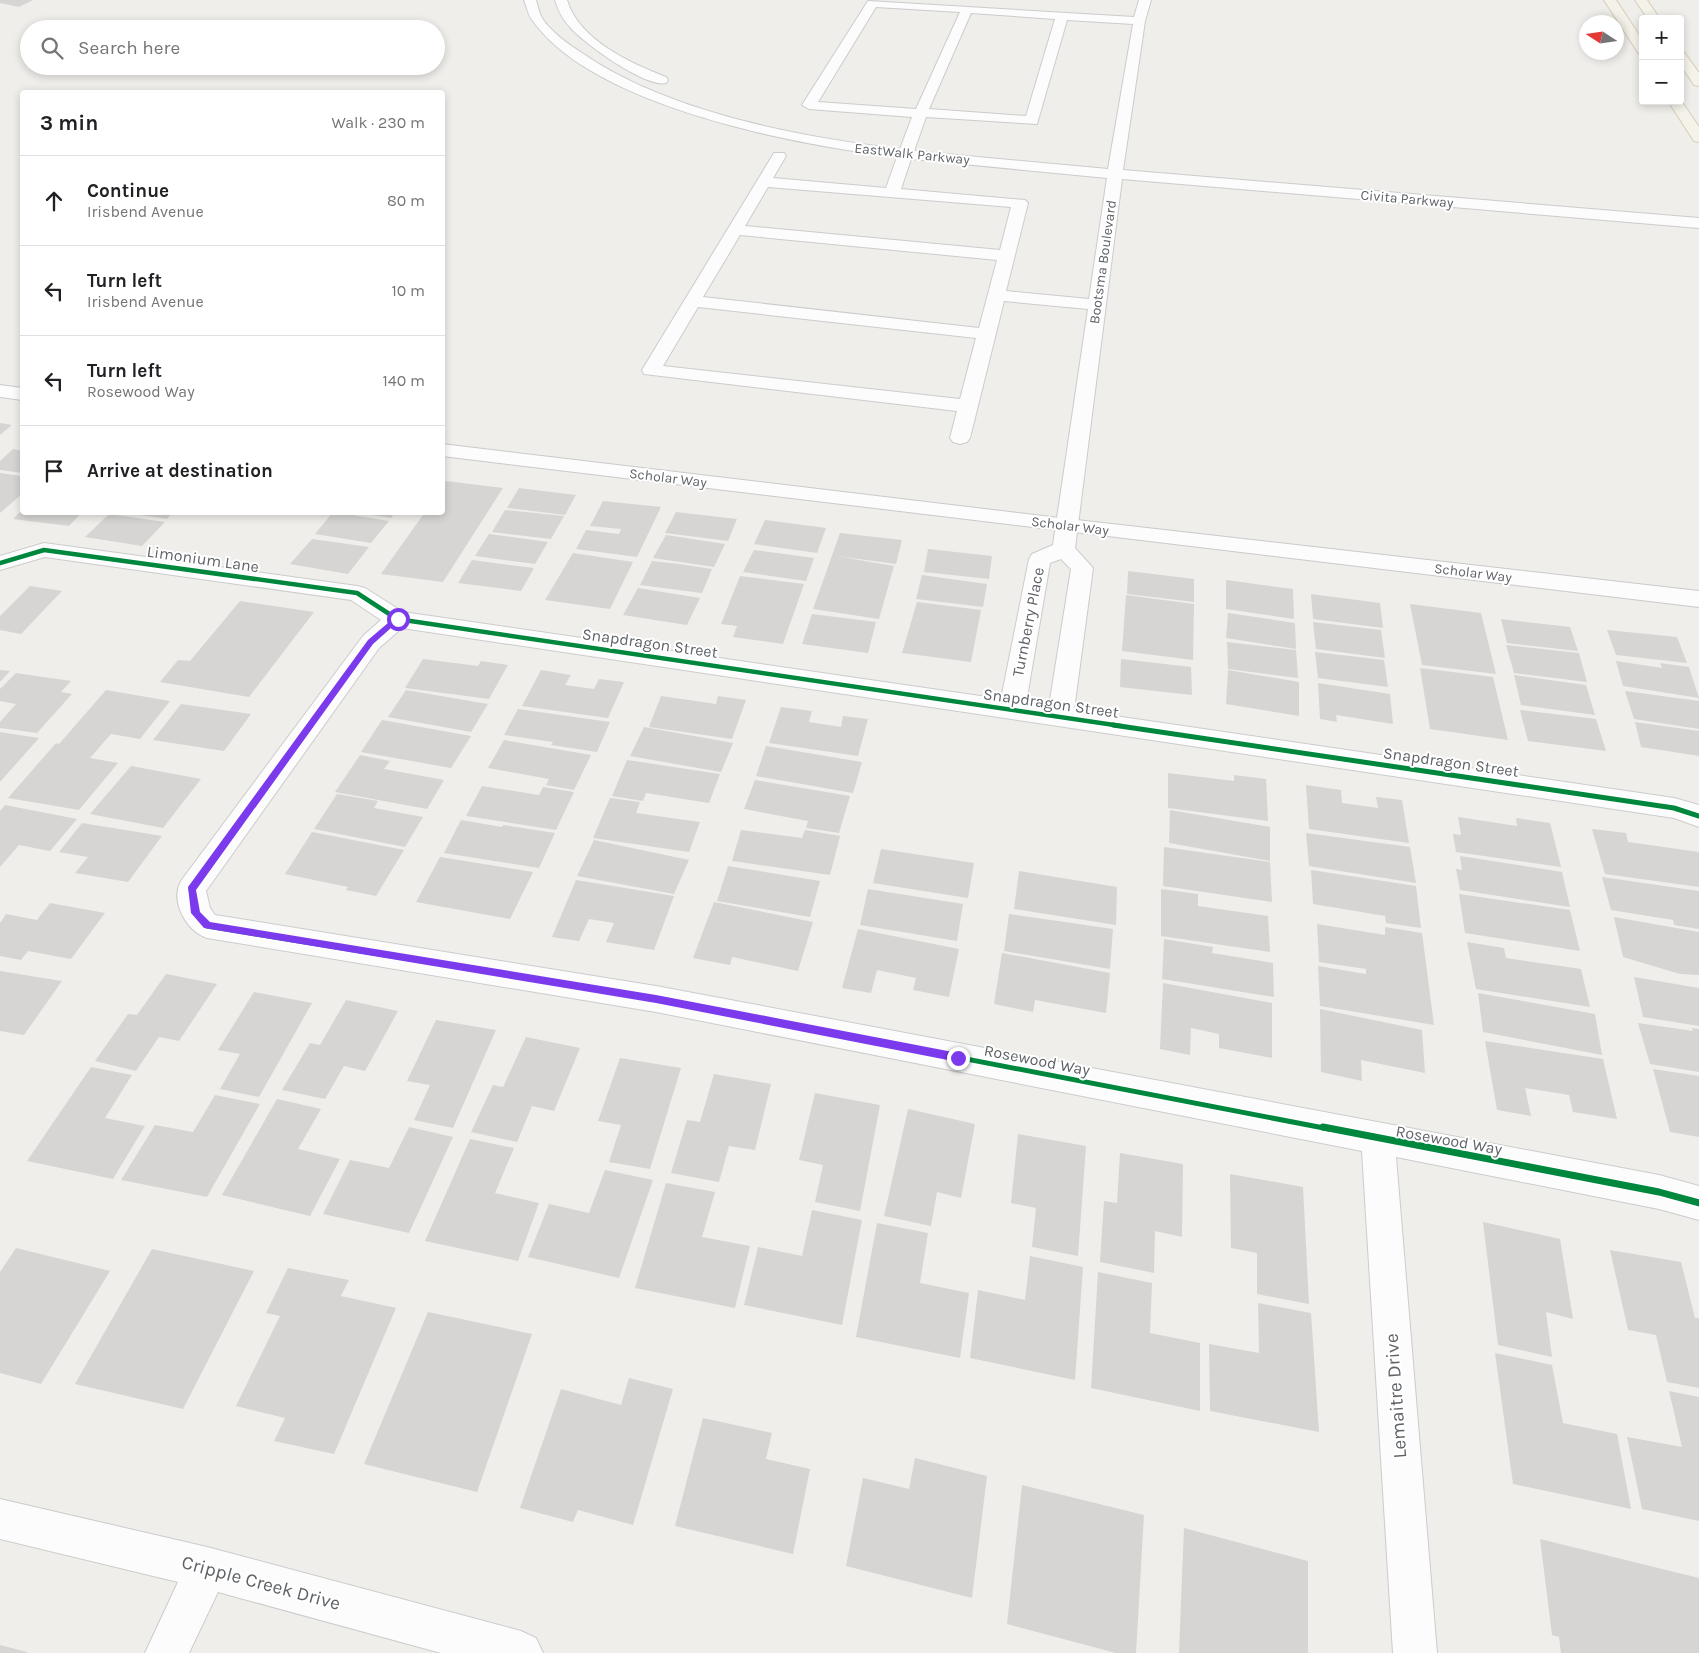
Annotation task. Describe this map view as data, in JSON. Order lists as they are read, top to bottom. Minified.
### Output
{"streets":{"street":["EastWalk Parkway","Civita Parkway","Bootsma Boulevard","Scholar Way","Limonium Lane","Turnberry Place","Snapdragon Street","Rosewood Way","Lemaitre Drive","Cripple Creek Drive"]},"crossings":[["EastWalk Parkway","Civita Parkway"],["EastWalk Parkway","Bootsma Boulevard"],["Civita Parkway","Bootsma Boulevard"],["Bootsma Boulevard","Scholar Way"],["Limonium Lane","Snapdragon Street"],["Limonium Lane","Rosewood Way"],["Turnberry Place","Snapdragon Street"],["Snapdragon Street","Rosewood Way"],["Rosewood Way","Lemaitre Drive"]],"north":"left","page":{"map_buttons":["+","−"],"search":"Search here","heading":["3 min","Walk · 230 m"],"list":[["Continue","Irisbend Avenue","80 m"],["Turn left","Irisbend Avenue","10 m"],["Turn left","Rosewood Way","140 m"],"Arrive at destination"]}}
